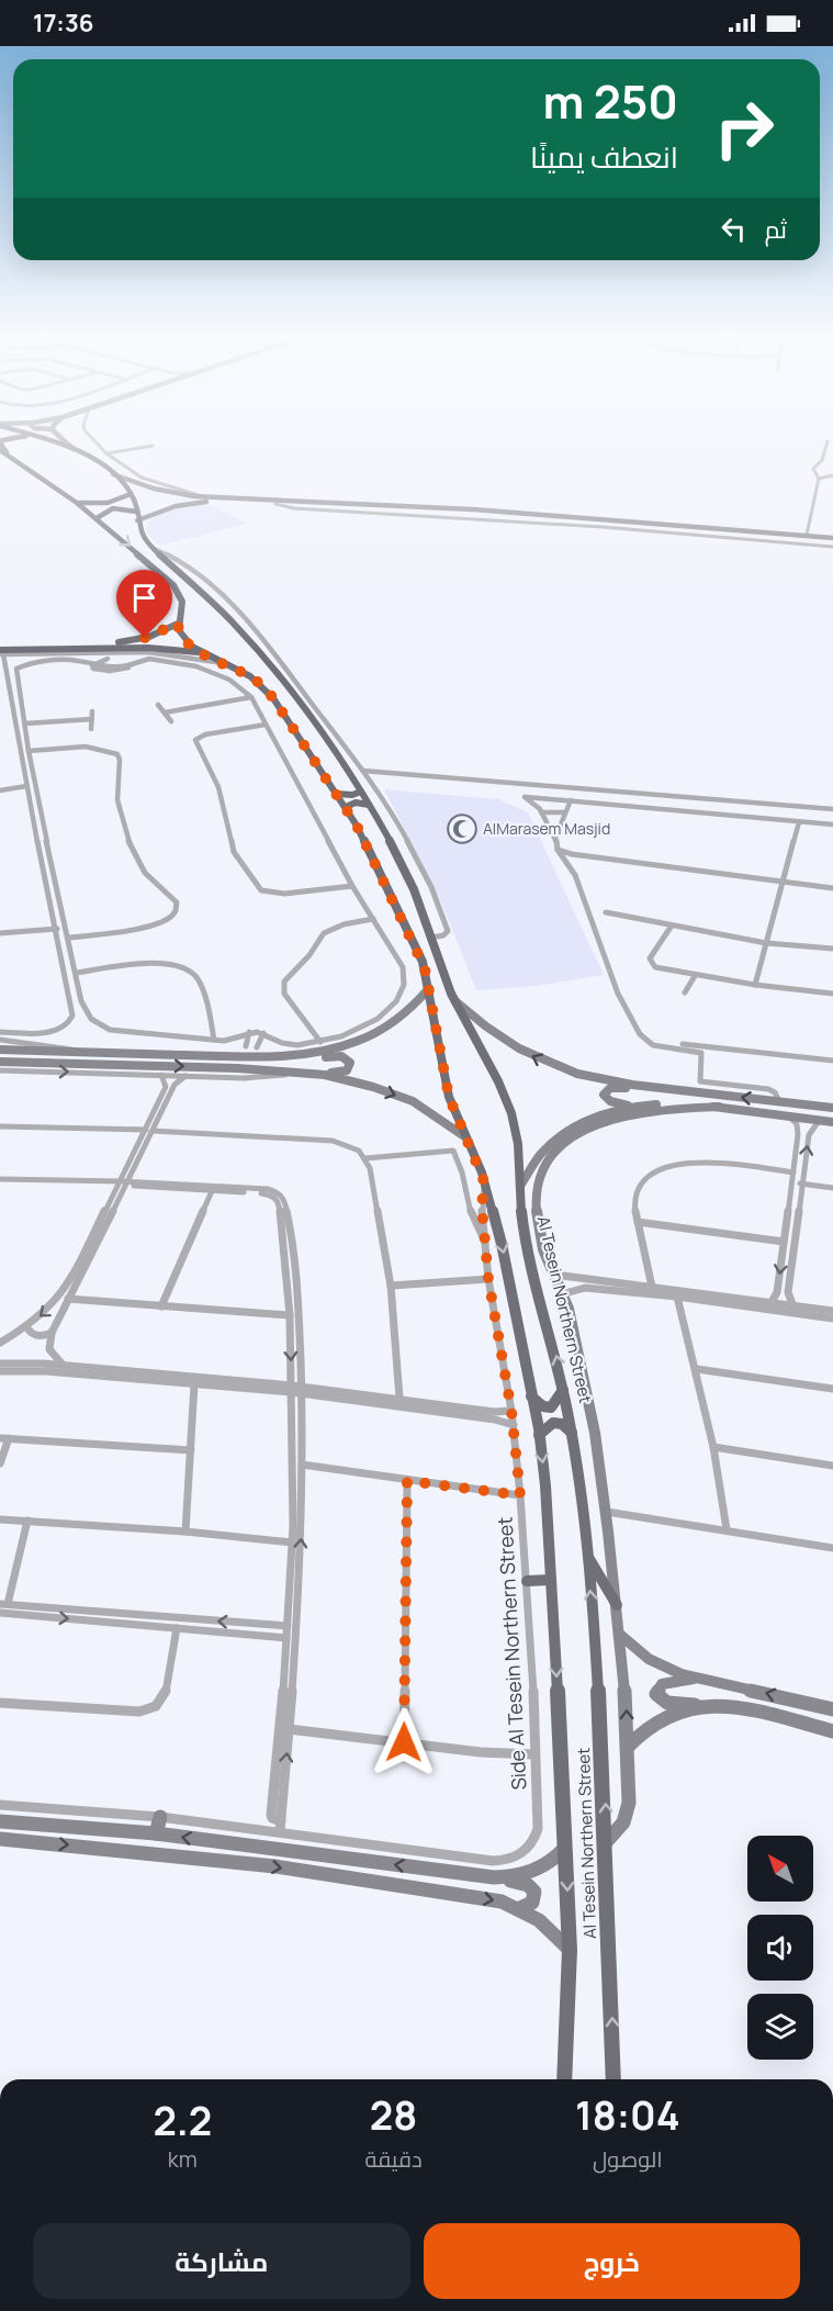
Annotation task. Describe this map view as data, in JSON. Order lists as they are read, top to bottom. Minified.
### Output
{"streets":{"main road":["Al Tesein Northern Street"],"street":["Side Al Tesein Northern Street"]},"crossings":[["Al Tesein Northern Street","Side Al Tesein Northern Street"]],"places":{"mosque":["AlMarasem Masjid"]},"north":"top left","page":{"status":"17:36","turn":["250 m","انعطف يمينًا"],"then":"ثم","eta":["18:04","الوصول","28","دقيقة","2.2","km"],"buttons":["خروج","مشاركة"]}}
